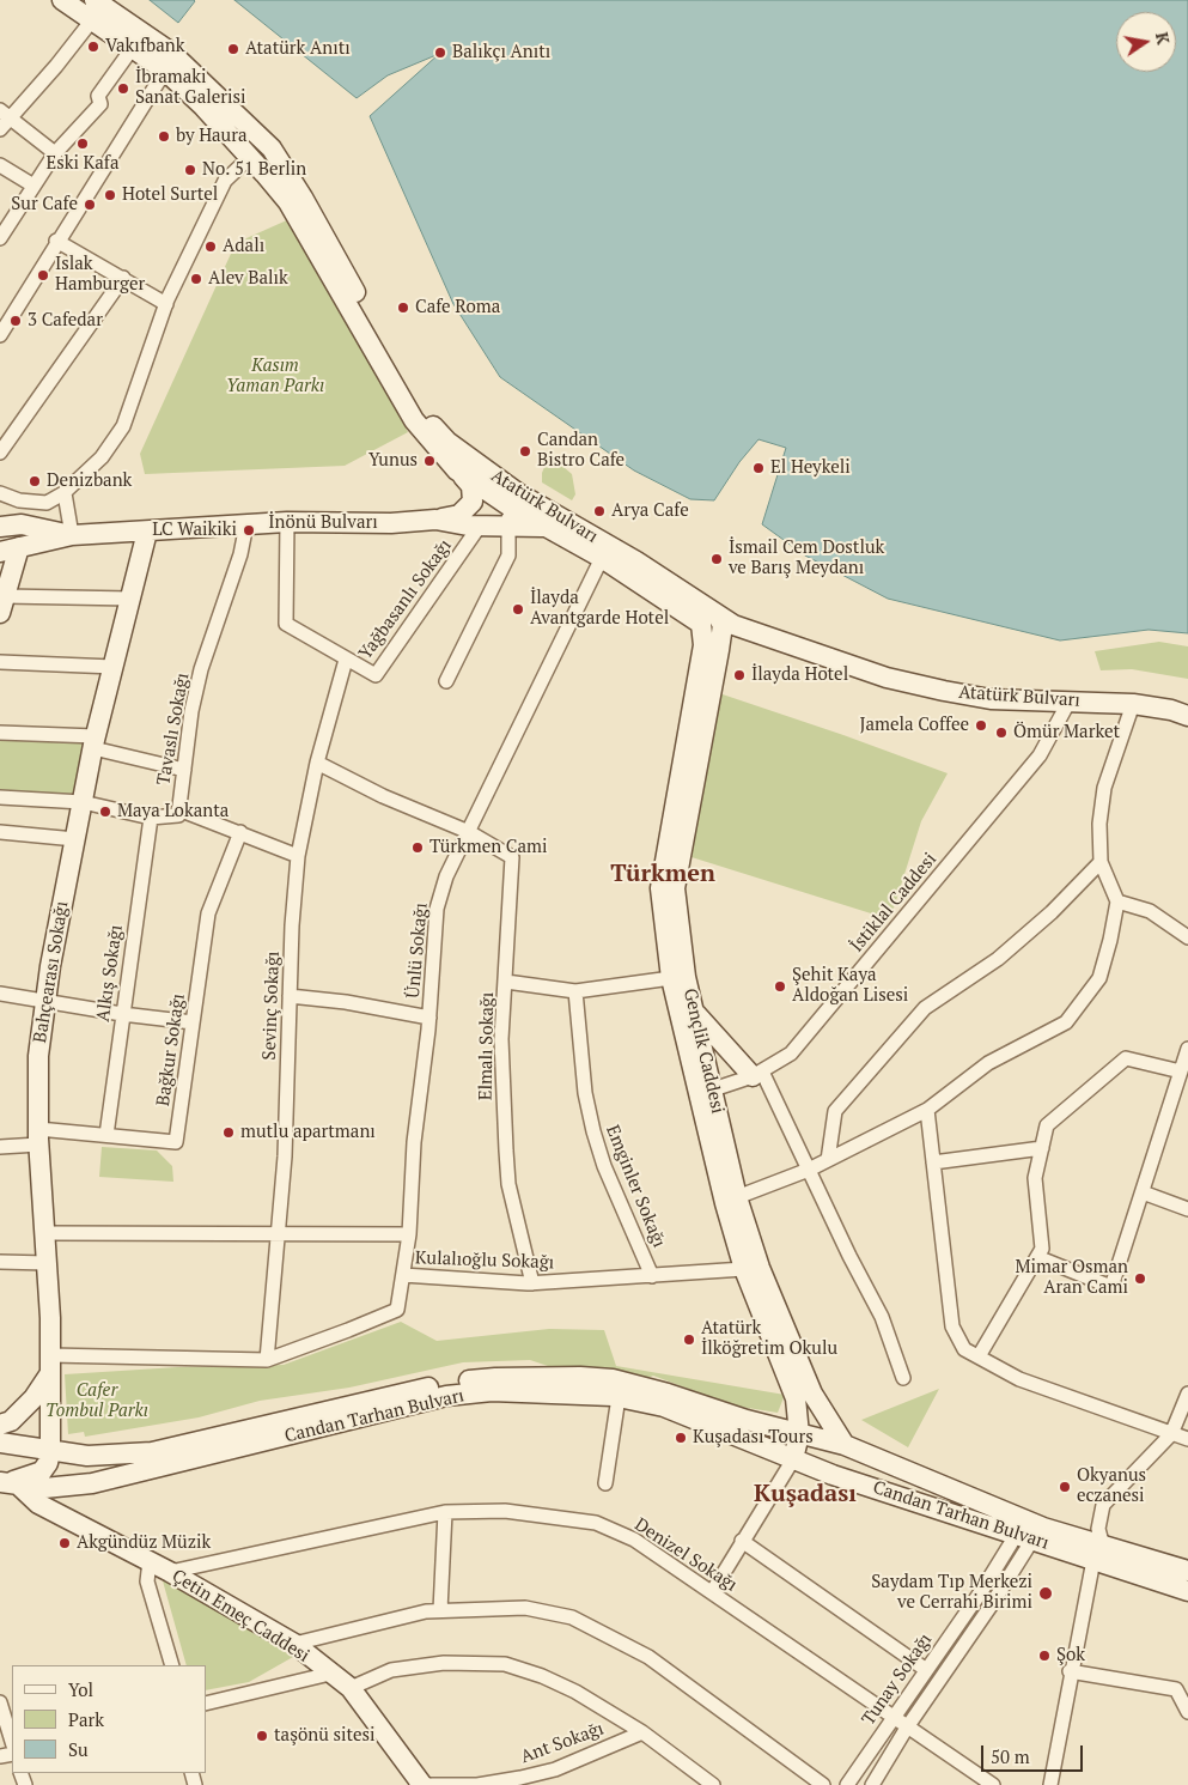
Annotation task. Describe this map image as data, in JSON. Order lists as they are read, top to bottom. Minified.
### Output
{"streets":{"main road":["Atatürk Bulvarı","İnönü Bulvarı","Bahçearası Sokağı","Gençlik Caddesi","Candan Tarhan Bulvarı","Çetin Emeç Caddesi"],"street":["Yağbasanlı Sokağı","Tavaslı Sokağı","İstiklal Caddesi","Ünlü Sokağı","Alkış Sokağı","Sevinç Sokağı","Elmalı Sokağı","Bağkur Sokağı","Emginler Sokağı","Kulalıoğlu Sokağı","Denizel Sokağı","Tunay Sokağı","Ant Sokağı"]},"crossings":[["Atatürk Bulvarı","İnönü Bulvarı"],["Atatürk Bulvarı","İstiklal Caddesi"],["Atatürk Bulvarı","Ünlü Sokağı"],["Atatürk Bulvarı","Gençlik Caddesi"],["İnönü Bulvarı","Yağbasanlı Sokağı"],["İnönü Bulvarı","Tavaslı Sokağı"],["İnönü Bulvarı","Bahçearası Sokağı"],["Yağbasanlı Sokağı","Sevinç Sokağı"],["Tavaslı Sokağı","Bahçearası Sokağı"],["Tavaslı Sokağı","Alkış Sokağı"],["İstiklal Caddesi","Gençlik Caddesi"],["Ünlü Sokağı","Sevinç Sokağı"],["Ünlü Sokağı","Elmalı Sokağı"],["Ünlü Sokağı","Kulalıoğlu Sokağı"],["Bahçearası Sokağı","Bağkur Sokağı"],["Bahçearası Sokağı","Candan Tarhan Bulvarı"],["Alkış Sokağı","Bağkur Sokağı"],["Elmalı Sokağı","Kulalıoğlu Sokağı"],["Gençlik Caddesi","Kulalıoğlu Sokağı"],["Gençlik Caddesi","Candan Tarhan Bulvarı"],["Emginler Sokağı","Kulalıoğlu Sokağı"],["Candan Tarhan Bulvarı","Çetin Emeç Caddesi"],["Candan Tarhan Bulvarı","Tunay Sokağı"],["Denizel Sokağı","Çetin Emeç Caddesi"],["Denizel Sokağı","Tunay Sokağı"],["Çetin Emeç Caddesi","Ant Sokağı"]],"districts":["Türkmen","Kuşadası"],"parks":["Kasım Yaman Parkı","Cafer Tombul Parkı"],"places":["Vakıfbank","Atatürk Anıtı","Balıkçı Anıtı","İbramaki Sanat Galerisi","by Haura","Eski Kafa","No. 51 Berlin","Hotel Surtel","Sur Cafe","Adalı","Islak Hamburger","Alev Balık","Cafe Roma","3 Cafedar","Candan Bistro Cafe","Yunus","El Heykeli","Denizbank","Arya Cafe","LC Waikiki","İsmail Cem Dostluk ve Barış Meydanı","İlayda Avantgarde Hotel","İlayda Hotel","Jamela Coffee","Ömür Market","Maya Lokanta","Türkmen Cami","Şehit Kaya Aldoğan Lisesi","mutlu apartmanı","Mimar Osman Aran Cami","Atatürk İlköğretim Okulu","Kuşadası Tours","Okyanus eczanesi","Akgündüz Müzik","Saydam Tıp Merkezi ve Cerrahi Birimi","Şok","taşönü sitesi"],"legend":["Yol","Park","Su"],"scale_bar":"50 m","north":"right"}
